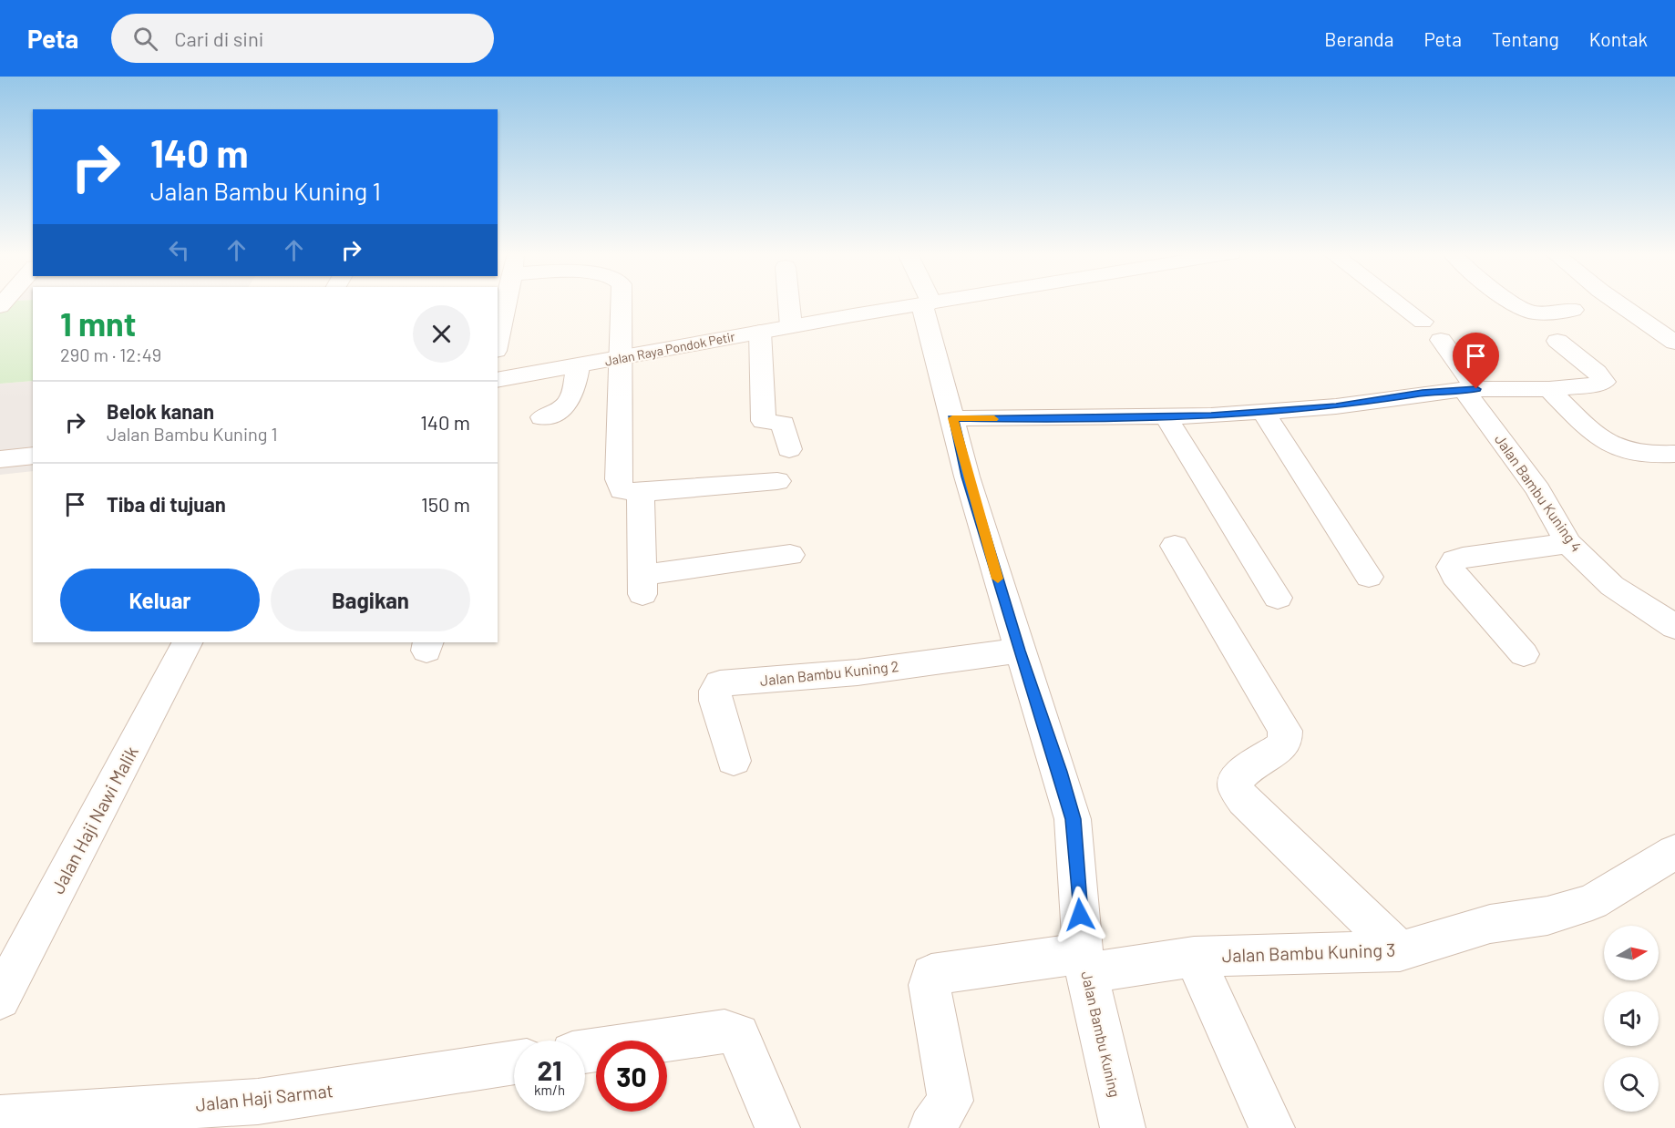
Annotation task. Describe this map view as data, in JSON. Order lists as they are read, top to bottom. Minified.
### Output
{"streets":{"street":["Jalan Raya Pondok Petir","Jalan Bambu Kuning 4","Jalan Bambu Kuning 2","Jalan Haji Nawi Malik","Jalan Bambu Kuning 3","Jalan Bambu Kuning","Jalan Haji Sarmat"]},"crossings":[["Jalan Raya Pondok Petir","Jalan Bambu Kuning"],["Jalan Bambu Kuning 2","Jalan Bambu Kuning"],["Jalan Bambu Kuning 3","Jalan Bambu Kuning"]],"north":"right","page":{"header":"Peta","search":"Cari di sini","nav":["Beranda","Peta","Tentang","Kontak"],"turn":["140 m","Jalan Bambu Kuning 1"],"heading":["1 mnt","290 m · 12:49"],"list":[{"name":"Belok kanan","note":"Jalan Bambu Kuning 1","value":"140 m"},{"name":"Tiba di tujuan","value":"150 m"}],"buttons":["Keluar","Bagikan"],"speed":"21 km/h","limit":"30"}}
